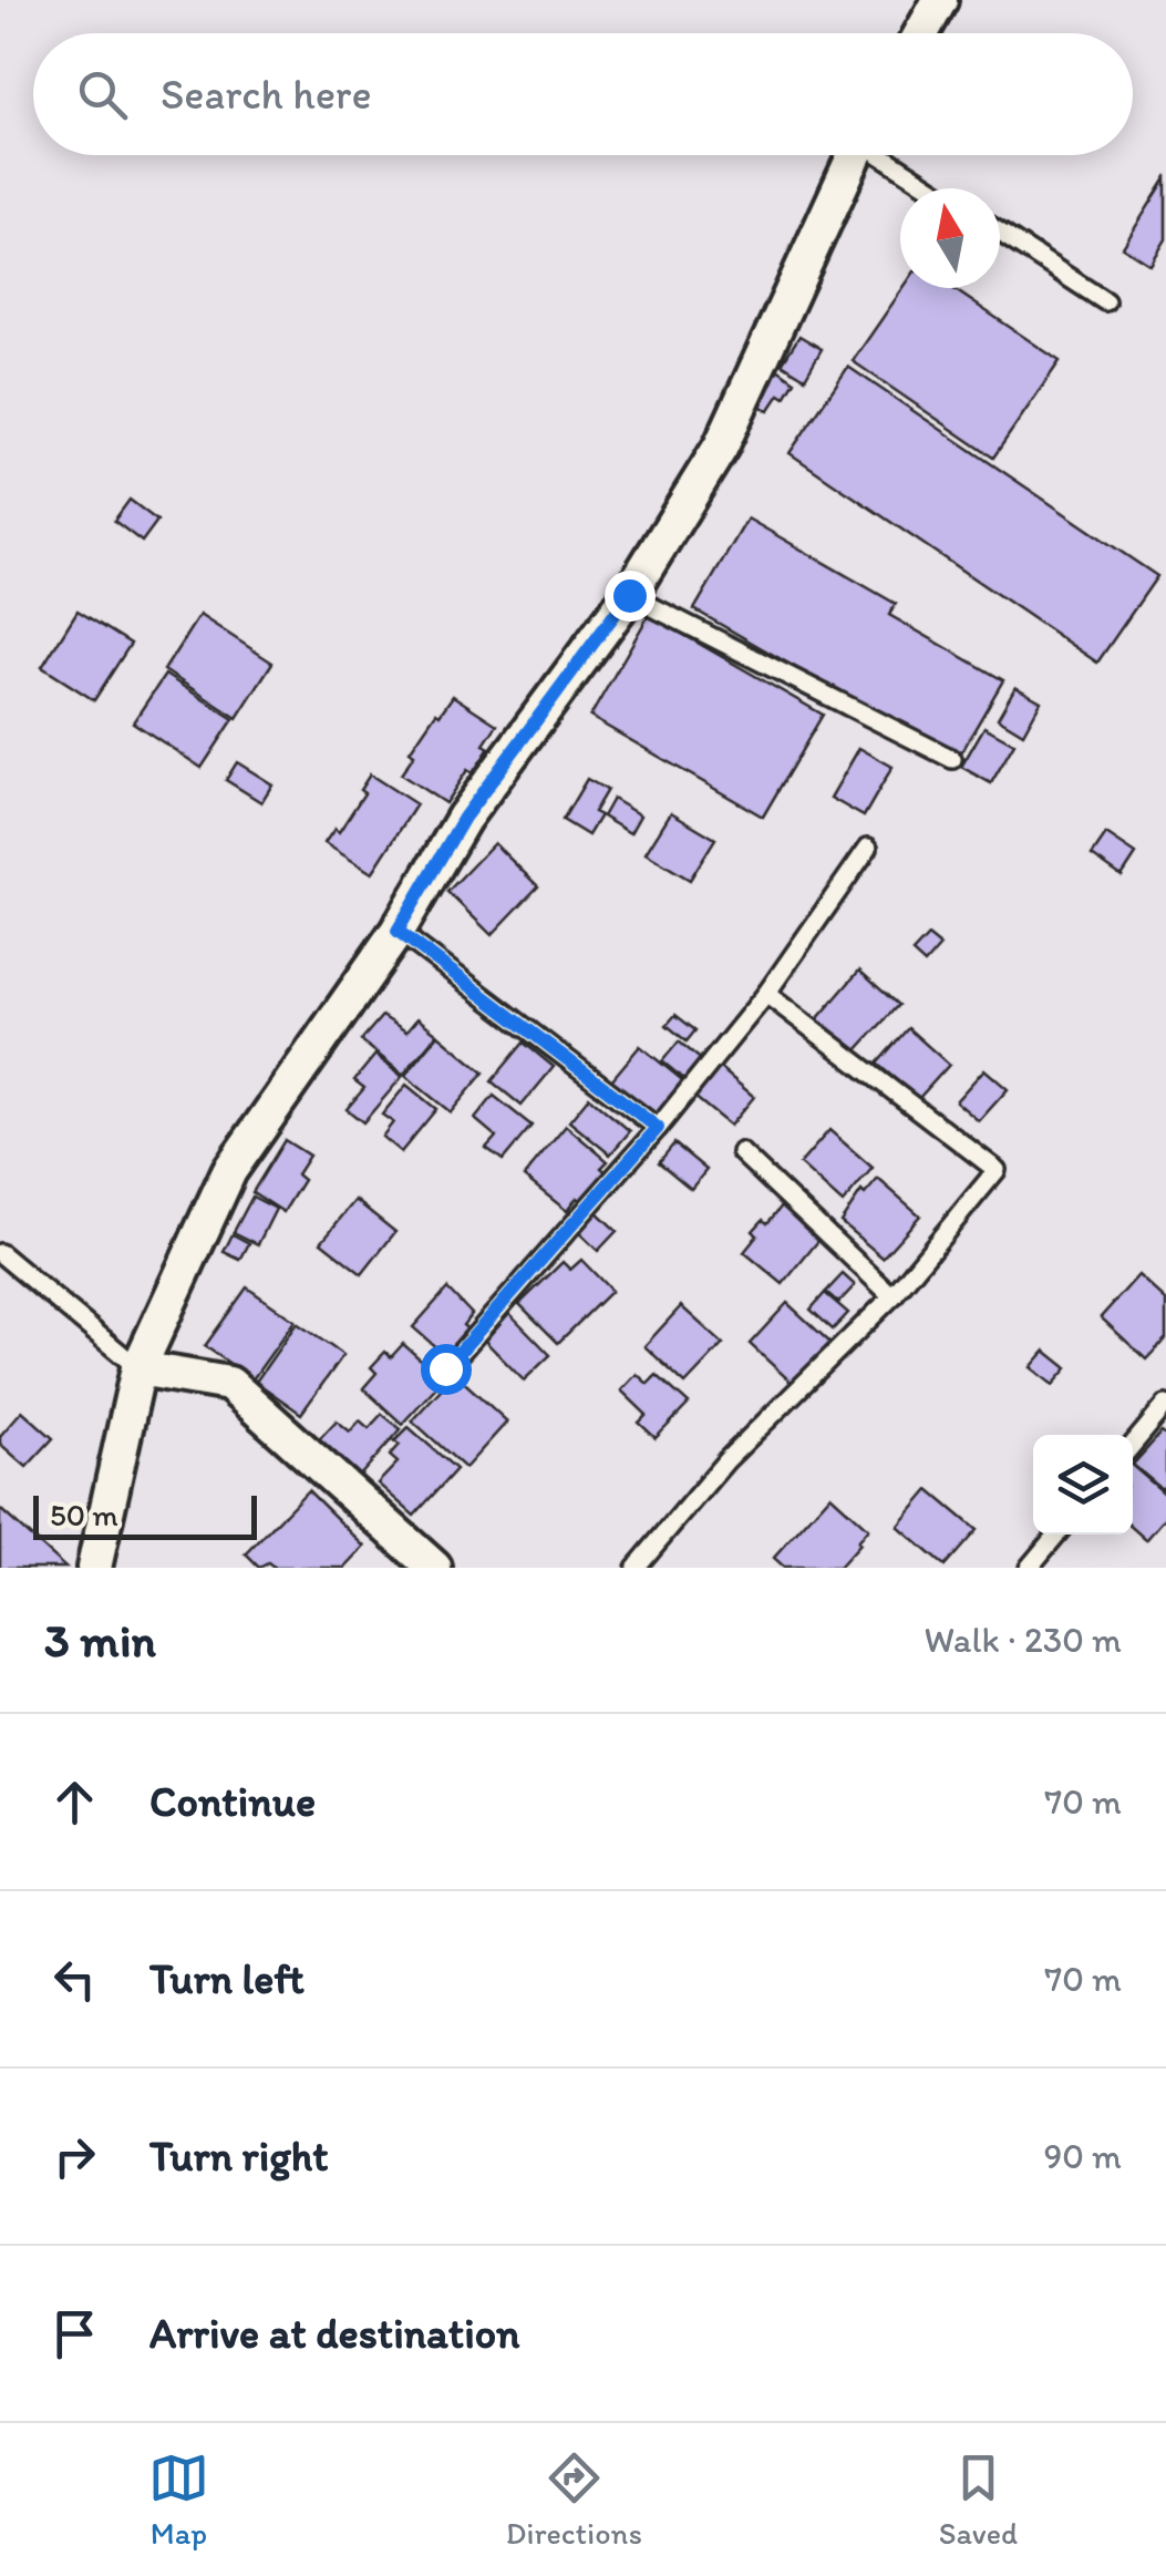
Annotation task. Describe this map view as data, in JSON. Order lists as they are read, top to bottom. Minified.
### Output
{"scale_bar":"50 m","north":"top","page":{"search":"Search here","scale":"50 m","heading":["3 min","Walk · 230 m"],"list":[["Continue","70 m"],["Turn left","70 m"],["Turn right","90 m"],"Arrive at destination"],"nav":["Map","Directions","Saved"]}}
